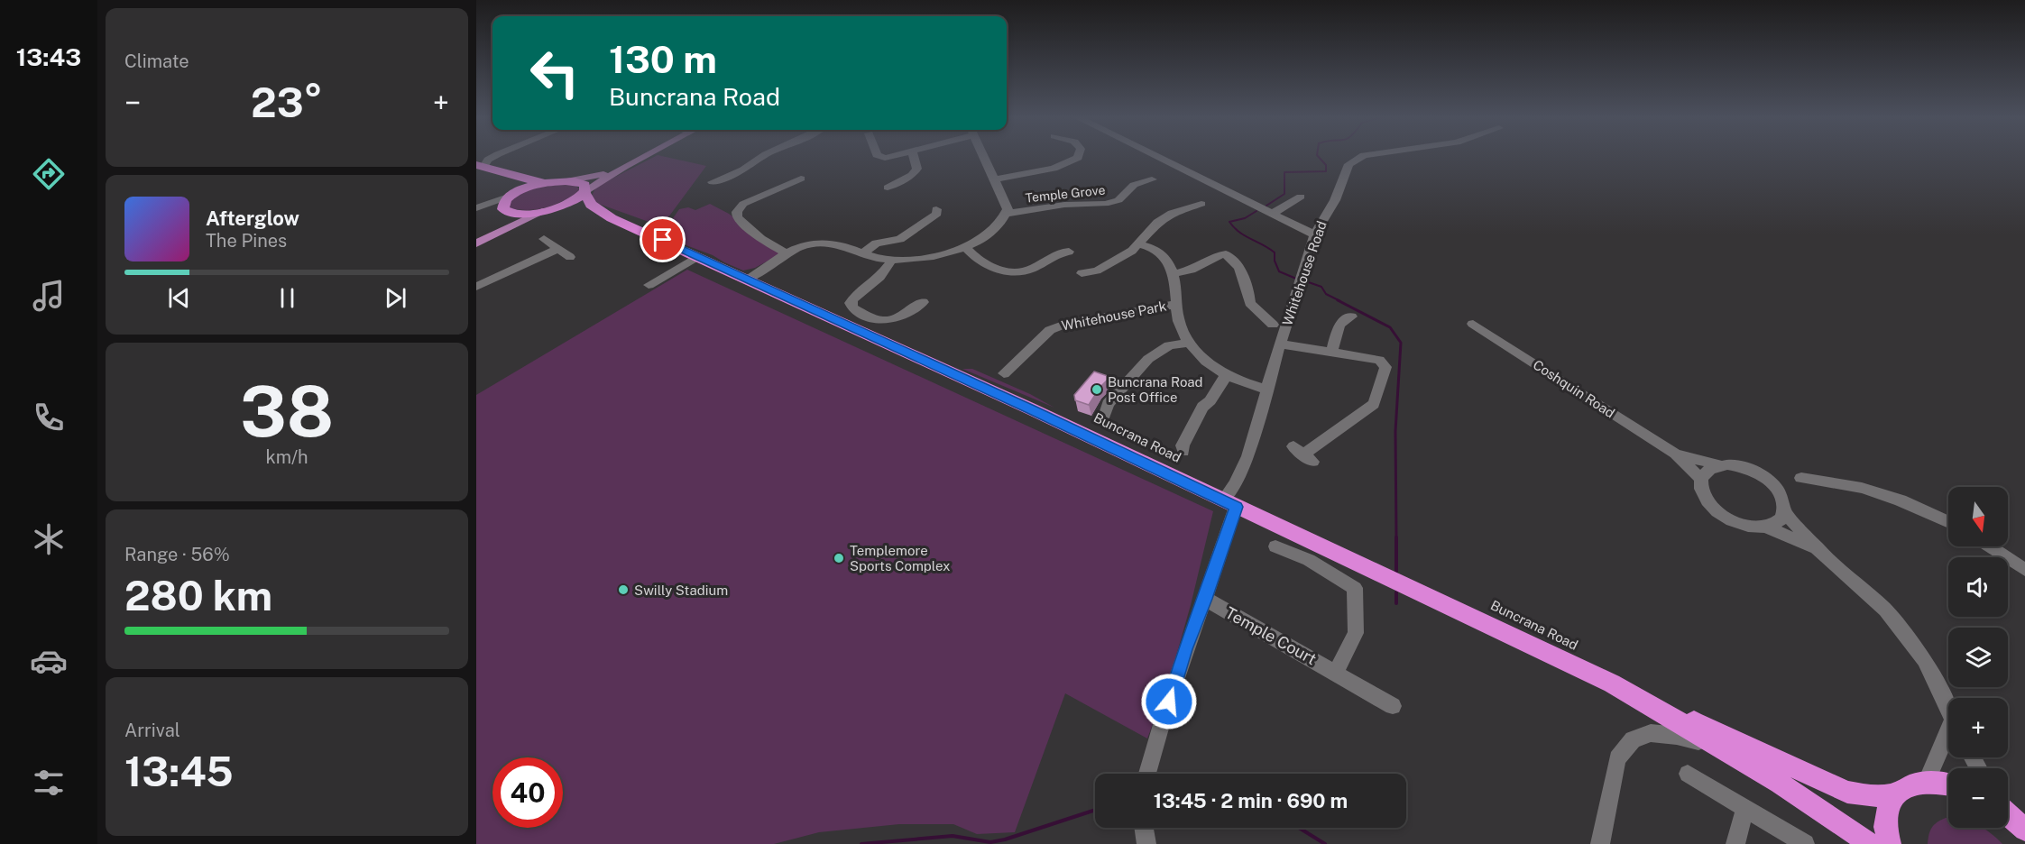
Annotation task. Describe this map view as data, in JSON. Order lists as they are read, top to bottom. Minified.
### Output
{"streets":{"highway":["Buncrana Road"],"street":["Temple Grove","Whitehouse Road","Whitehouse Park","Coshquin Road","Temple Court"]},"crossings":[["Whitehouse Road","Whitehouse Park"],["Whitehouse Road","Buncrana Road"],["Whitehouse Road","Temple Court"]],"places":["Buncrana Road Post Office","Templemore Sports Complex","Swilly Stadium"],"north":"bottom","page":{"tabs":"13:43","tile":["Climate",["38","km/h"],["Range · 56%","280 km"],["Arrival","13:45"]],"turn":["130 m","Buncrana Road"],"heat":["−","23°","+"],"song":["Afterglow","The Pines"],"map_buttons":["+","−"],"limit":"40","trip":"13:45 · 2 min · 690 m"}}
